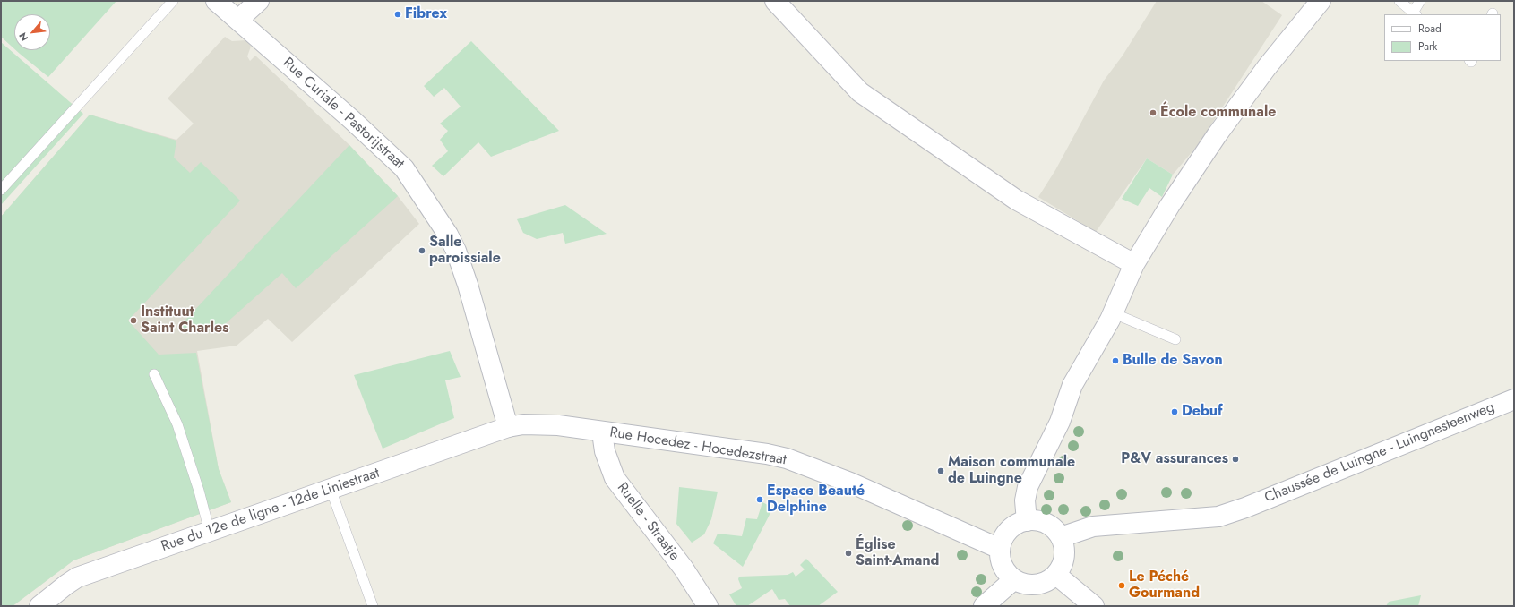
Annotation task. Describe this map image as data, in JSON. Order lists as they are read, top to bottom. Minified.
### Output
{"streets":{"street":["Rue Curiale - Pastorijstraat","Rue Hocedez - Hocedezstraat","Chaussée de Luingne - Luingnesteenweg","Rue du 12e de ligne - 12de Liniestraat","Ruelle - Straatje"]},"crossings":[["Rue Curiale - Pastorijstraat","Rue Hocedez - Hocedezstraat"],["Rue Curiale - Pastorijstraat","Rue du 12e de ligne - 12de Liniestraat"],["Rue Hocedez - Hocedezstraat","Chaussée de Luingne - Luingnesteenweg"],["Rue Hocedez - Hocedezstraat","Rue du 12e de ligne - 12de Liniestraat"],["Rue Hocedez - Hocedezstraat","Ruelle - Straatje"]],"places":["Fibrex","École communale","Salle paroissiale","Instituut Saint Charles","Bulle de Savon","Debuf","P&V assurances","Maison communale de Luingne","Espace Beauté Delphine","Église Saint-Amand","Le Péché Gourmand"],"legend":["Road","Park"],"north":"bottom left"}
